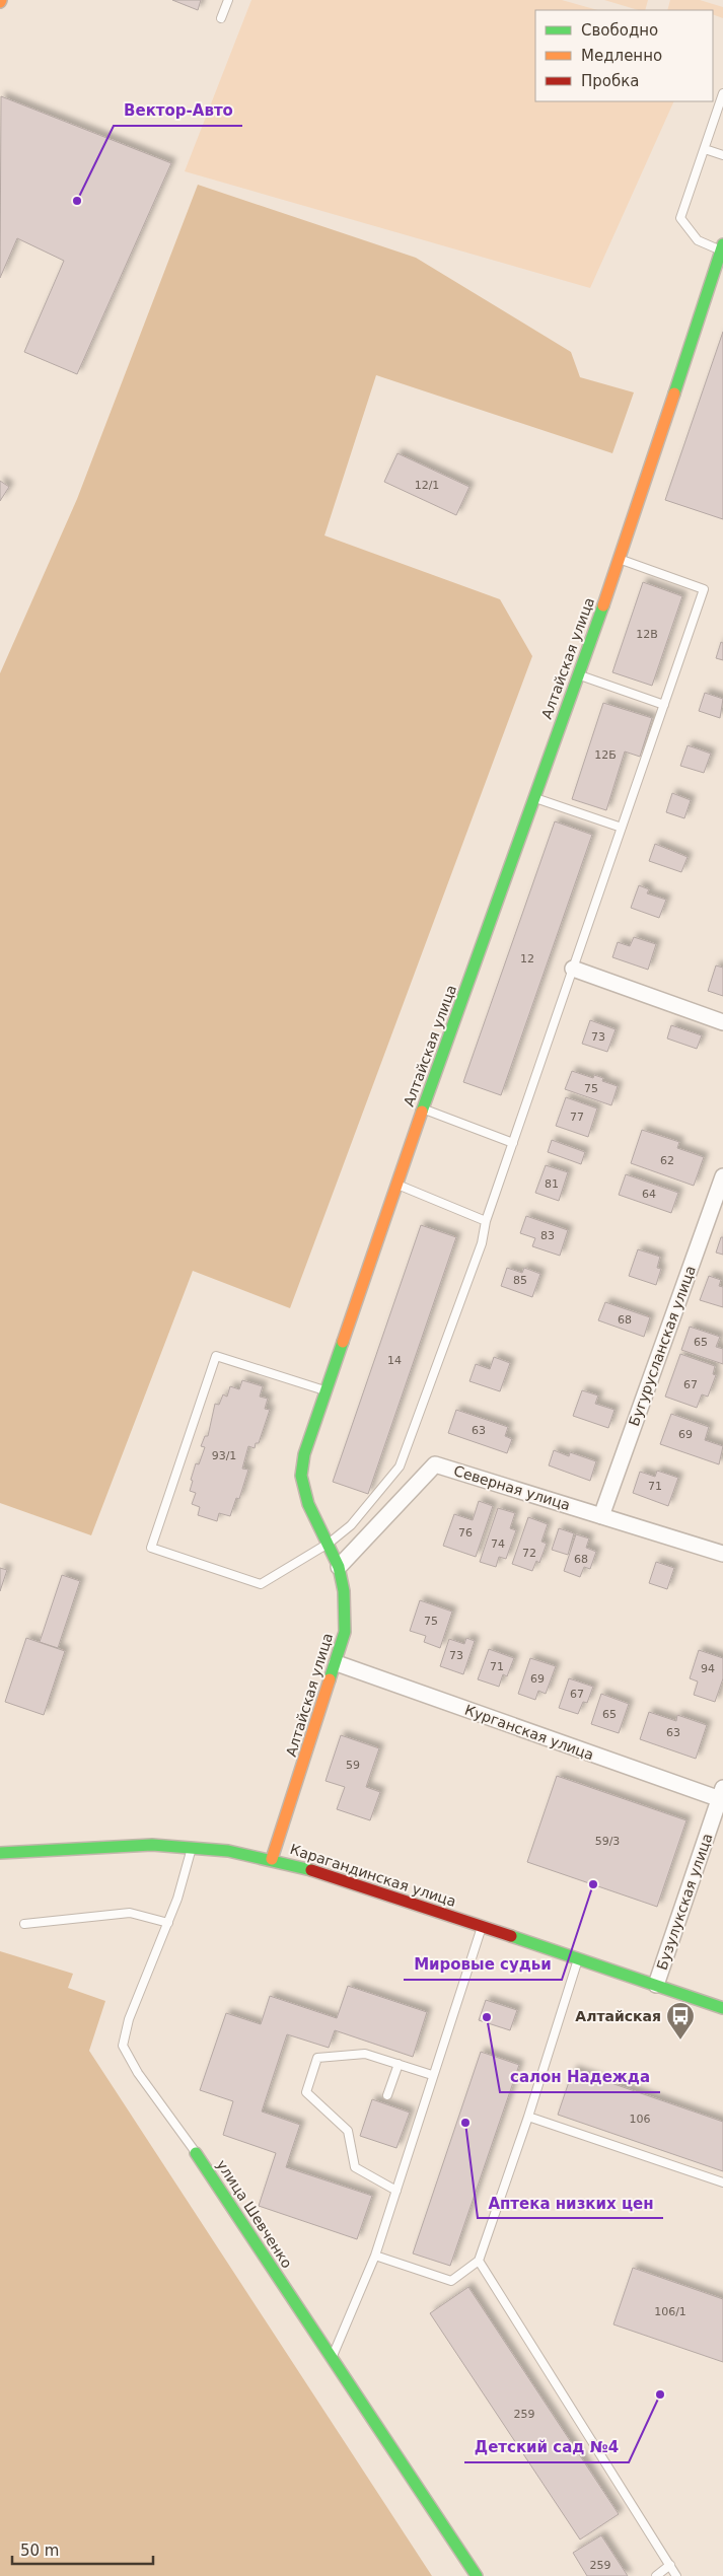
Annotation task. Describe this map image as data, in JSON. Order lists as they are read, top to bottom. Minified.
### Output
{"streets":{"street":["Алтайская улица","Бугурусланская улица","Северная улица","Курганская улица","Карагандинская улица","Бузулукская улица","улица Шевченко"]},"crossings":[["Алтайская улица","Северная улица"],["Алтайская улица","Курганская улица"],["Алтайская улица","Карагандинская улица"],["Бугурусланская улица","Северная улица"],["Курганская улица","Бузулукская улица"],["Карагандинская улица","Бузулукская улица"],["Карагандинская улица","улица Шевченко"]],"places":{"other":["Вектор-Авто","Мировые судьи","салон Надежда","Аптека низких цен","Детский сад №4"],"bus stop":["Алтайская"]},"house_numbers":["12/1","12В","12Б","12","73","75","77","62","81","64","83","85","68","65","14","67","63","69","93/1","71","76","74","72","68","75","73","71","94","69","67","65","63","59","59/3","106","106/1","259","259"],"legend":["Свободно","Медленно","Пробка"],"scale_bar":"50 m"}
